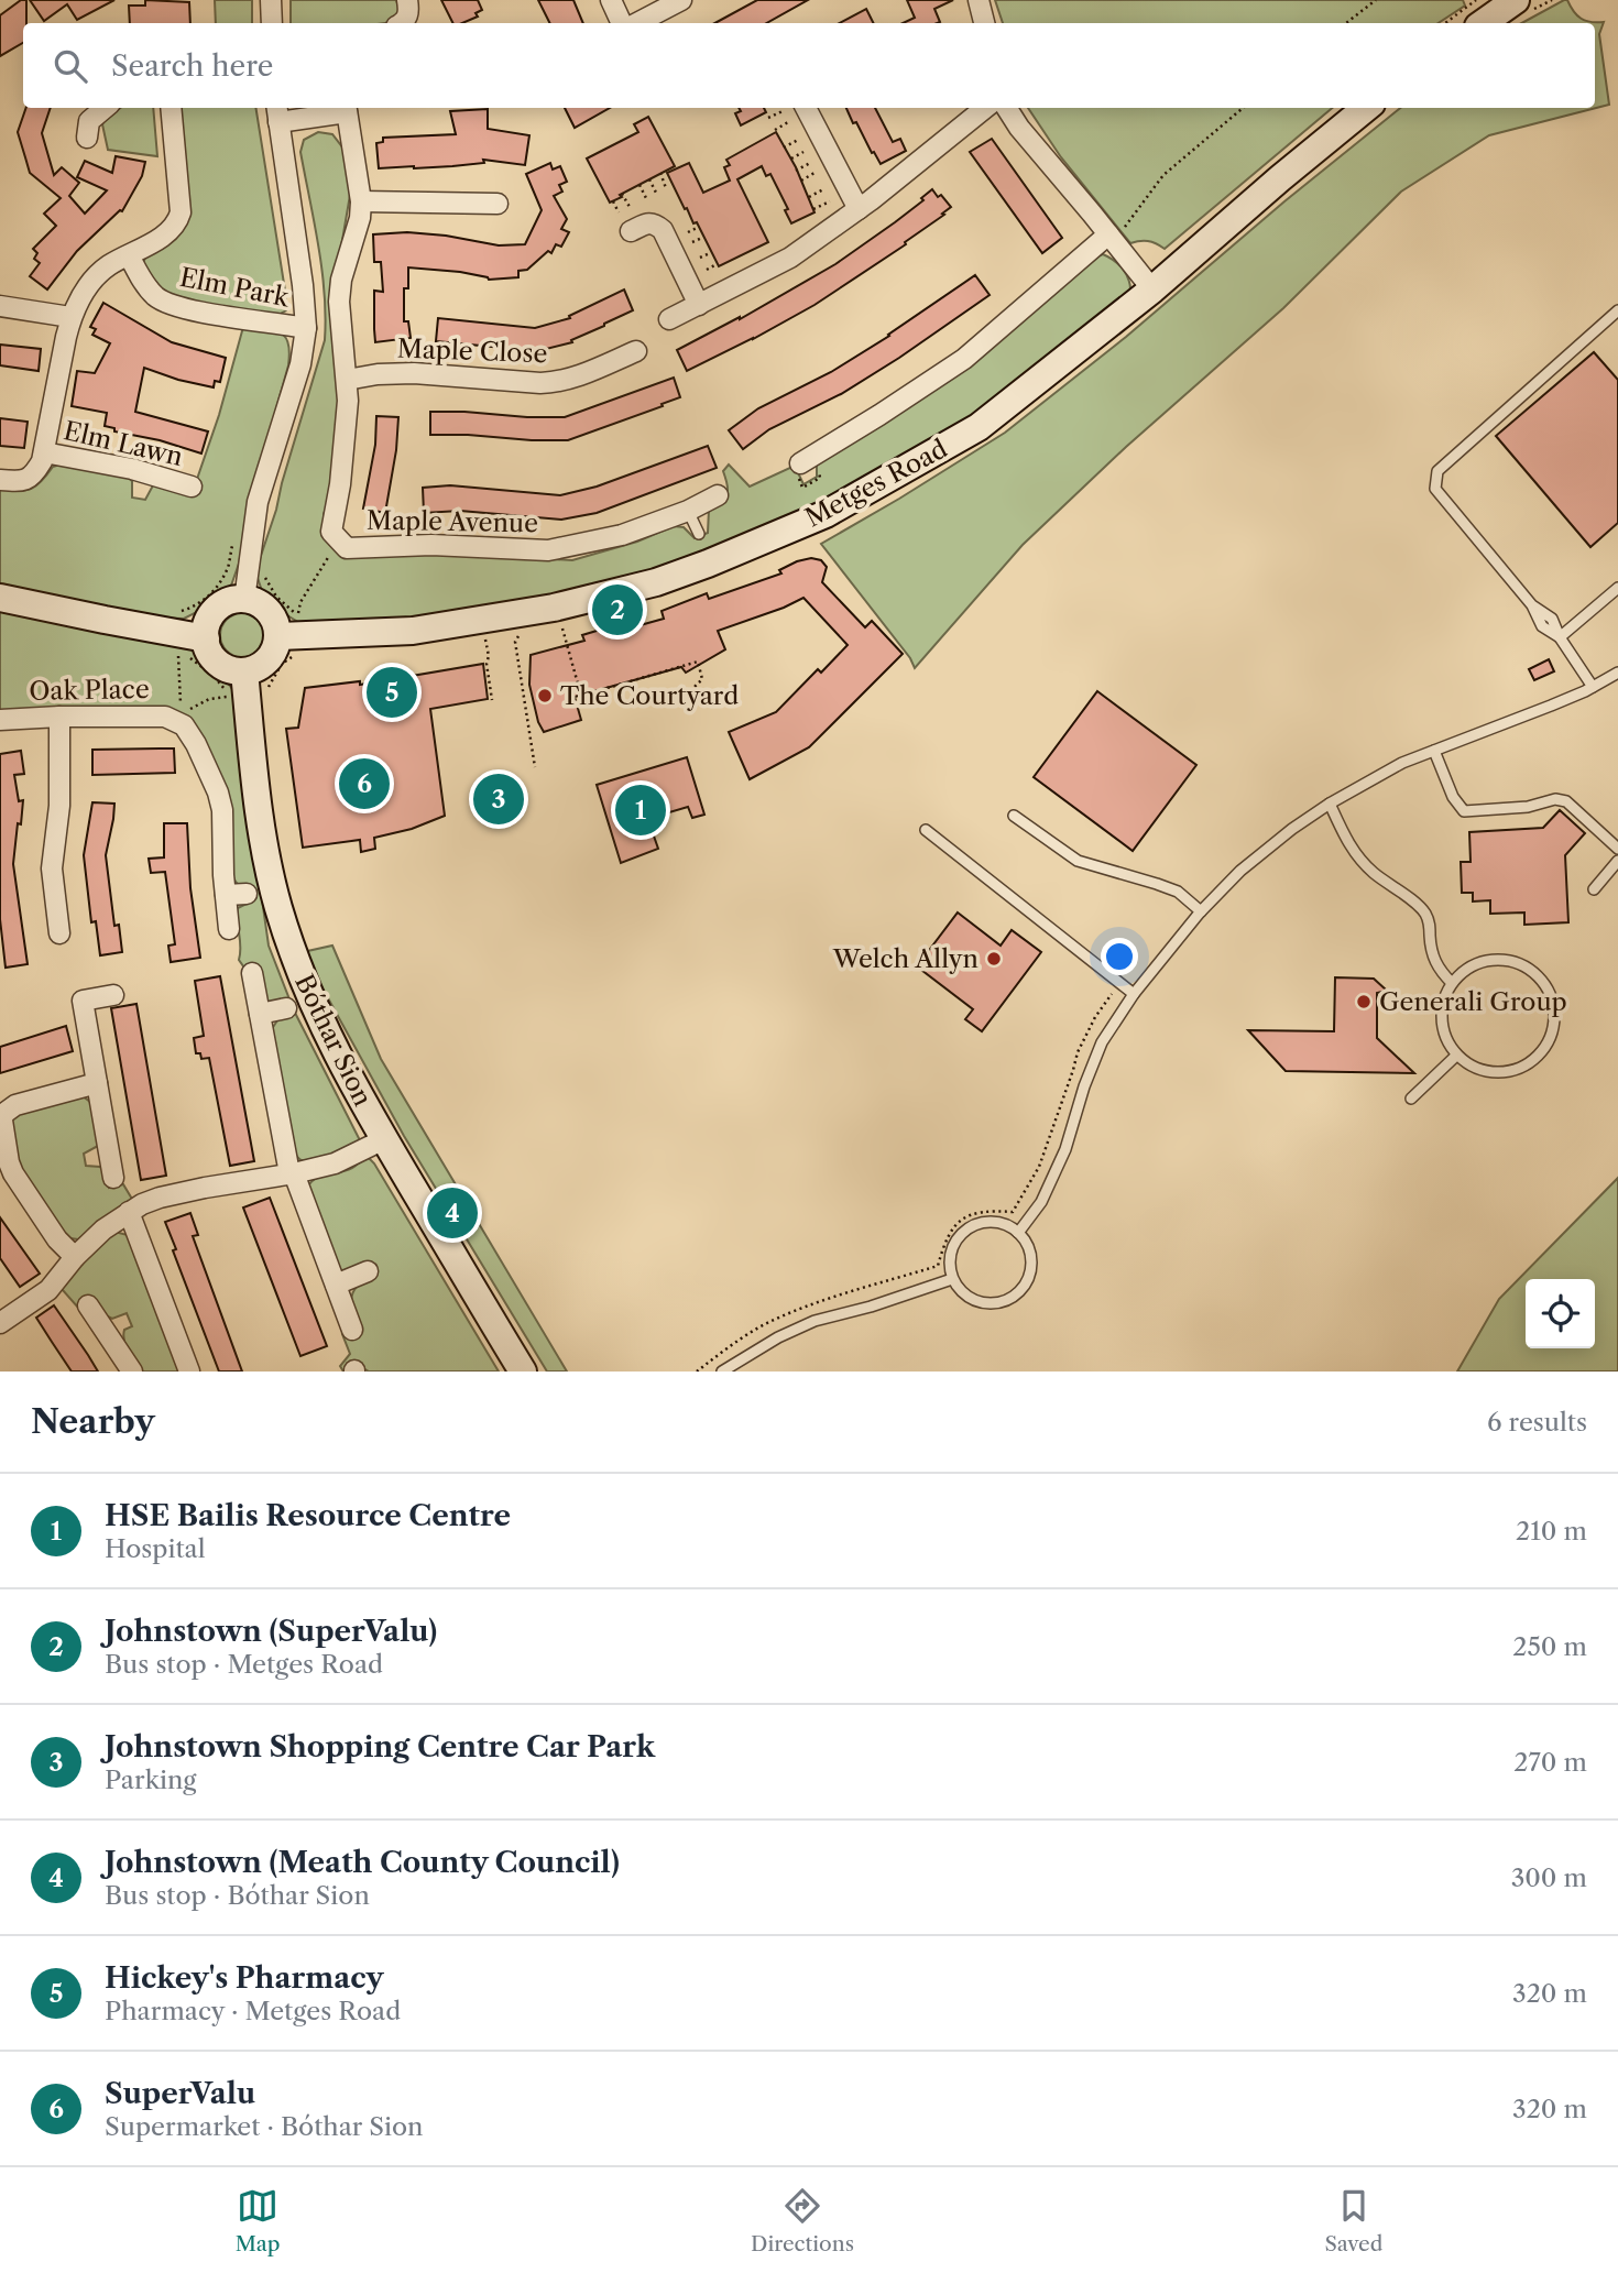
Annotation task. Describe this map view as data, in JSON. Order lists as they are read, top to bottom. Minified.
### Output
{"streets":{"street":["Elm Park","Maple Close","Elm Lawn","Metges Road","Maple Avenue","Oak Place","Bóthar Sion"]},"crossings":[["Elm Park","Elm Lawn"],["Maple Close","Maple Avenue"],["Metges Road","Bóthar Sion"]],"places":["The Courtyard","Welch Allyn","Generali Group"],"page":{"search":"Search here","pins":["2","5","6","3","1","4"],"heading":["Nearby","6 results"],"list":[{"mark":"1","name":"HSE Bailis Resource Centre","note":"Hospital","value":"210 m"},{"mark":"2","name":"Johnstown (SuperValu)","note":"Bus stop · Metges Road","value":"250 m"},{"mark":"3","name":"Johnstown Shopping Centre Car Park","note":"Parking","value":"270 m"},{"mark":"4","name":"Johnstown (Meath County Council)","note":"Bus stop · Bóthar Sion","value":"300 m"},{"mark":"5","name":"Hickey's Pharmacy","note":"Pharmacy · Metges Road","value":"320 m"},{"mark":"6","name":"SuperValu","note":"Supermarket · Bóthar Sion","value":"320 m"}],"nav":["Map","Directions","Saved"]}}
